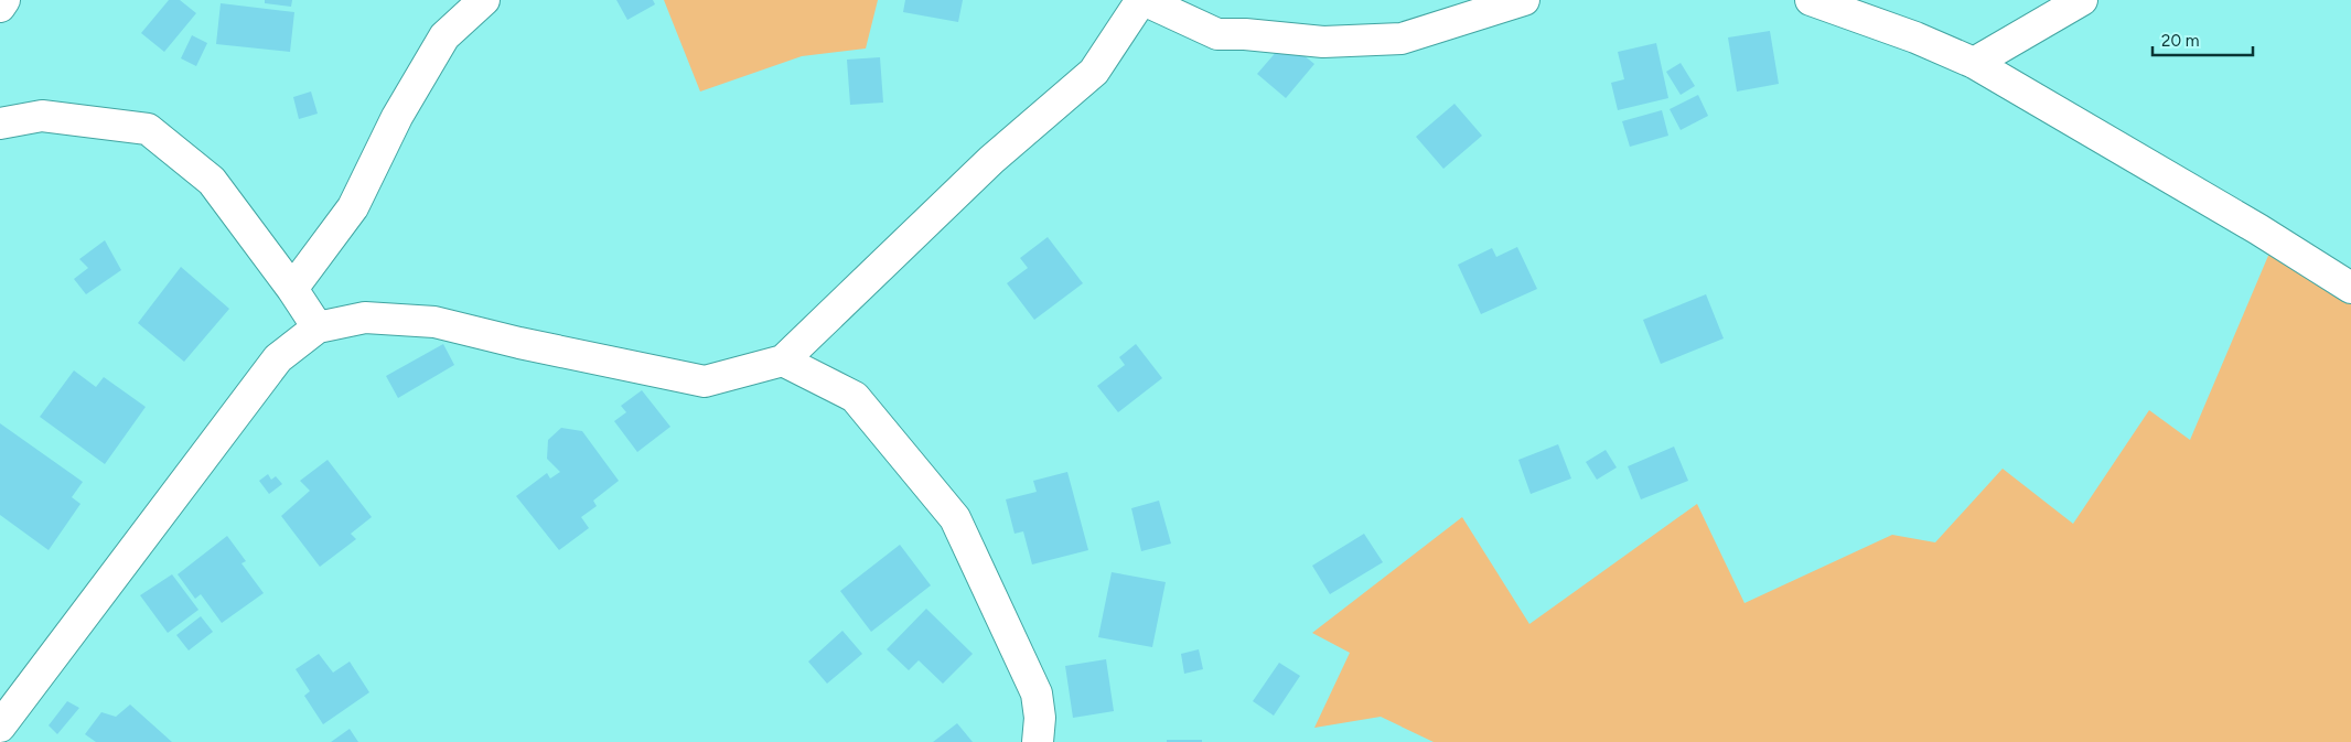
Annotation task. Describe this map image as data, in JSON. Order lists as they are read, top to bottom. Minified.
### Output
{"scale_bar":"20 m"}
